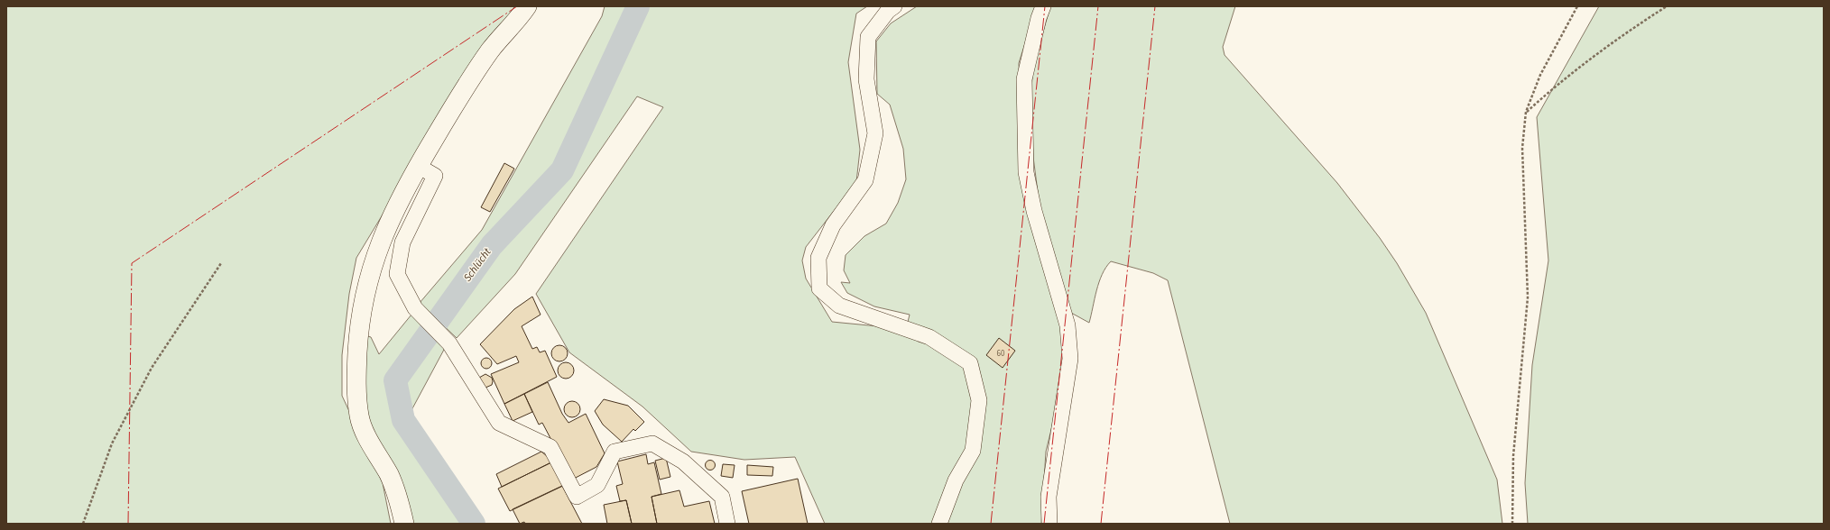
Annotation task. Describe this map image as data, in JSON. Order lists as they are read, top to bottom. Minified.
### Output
{"water":["Schlücht"],"house_numbers":["60"]}
